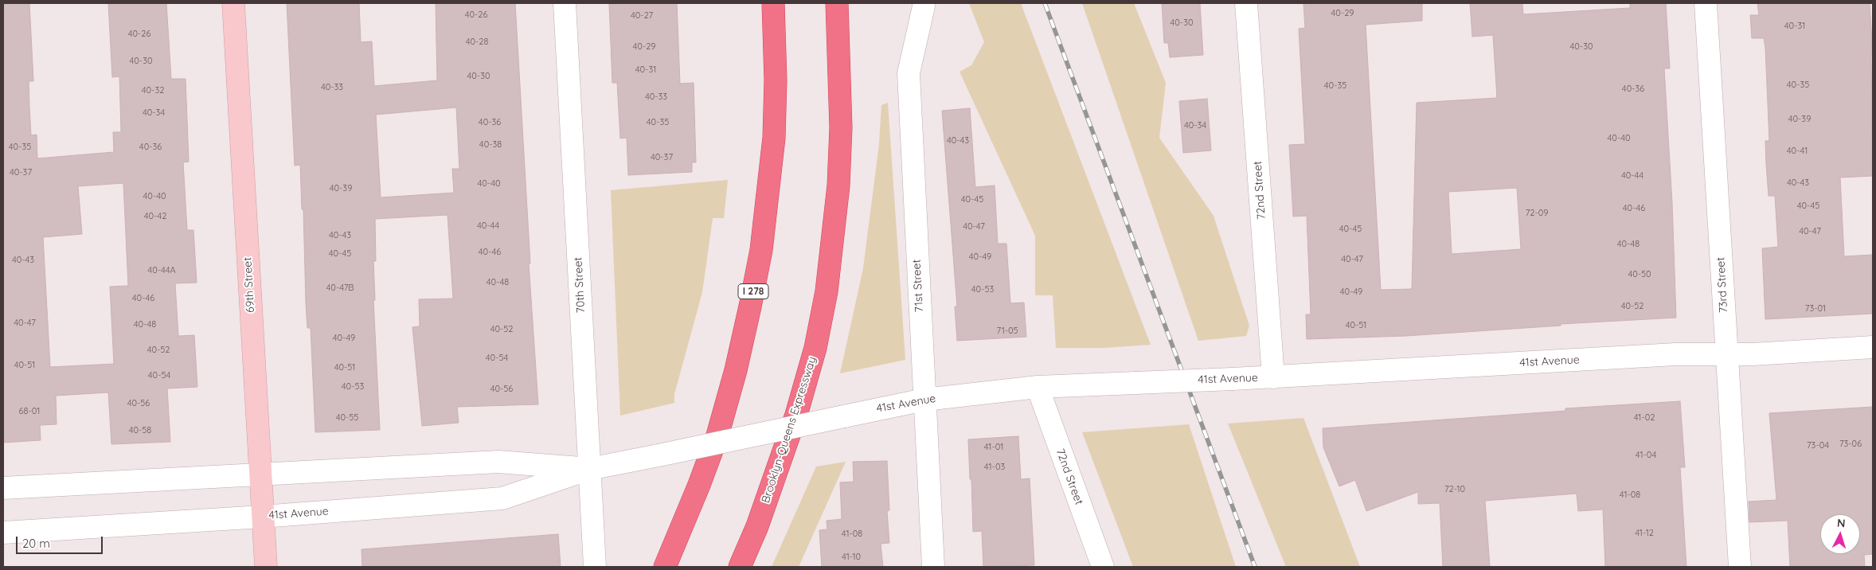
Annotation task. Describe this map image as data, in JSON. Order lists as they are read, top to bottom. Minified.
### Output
{"streets":{"highway":["I 278","Brooklyn-Queens Expressway"],"street":["72nd Street","69th Street","70th Street","73rd Street","71st Street","41st Avenue"]},"crossings":[["72nd Street","41st Avenue"],["69th Street","41st Avenue"],["70th Street","41st Avenue"],["73rd Street","41st Avenue"],["71st Street","41st Avenue"]],"house_numbers":["40-29","40-26","40-27","40-30","40-31","40-26","40-28","40-29","40-30","40-30","40-31","40-30","40-35","40-35","40-33","40-36","40-32","40-33","40-34","40-39","40-36","40-35","40-34","40-40","40-43","40-38","40-35","40-36","40-41","40-37","40-37","40-44","40-43","40-40","40-39","40-40","40-45","40-45","40-46","72-09","40-42","40-44","40-47","40-45","40-47","40-43","40-48","40-46","40-45","40-49","40-47","40-43","40-44A","40-50","40-48","40-47B","40-53","40-49","40-46","40-52","73-01","40-47","40-48","40-51","40-52","71-05","40-49","40-52","40-54","40-51","40-51","40-54","40-53","40-56","40-56","68-01","40-55","41-02","40-58","73-06","73-04","41-01","41-04","41-03","72-10","41-08","41-12","41-08","41-10"],"scale_bar":"20 m","north":"top"}
